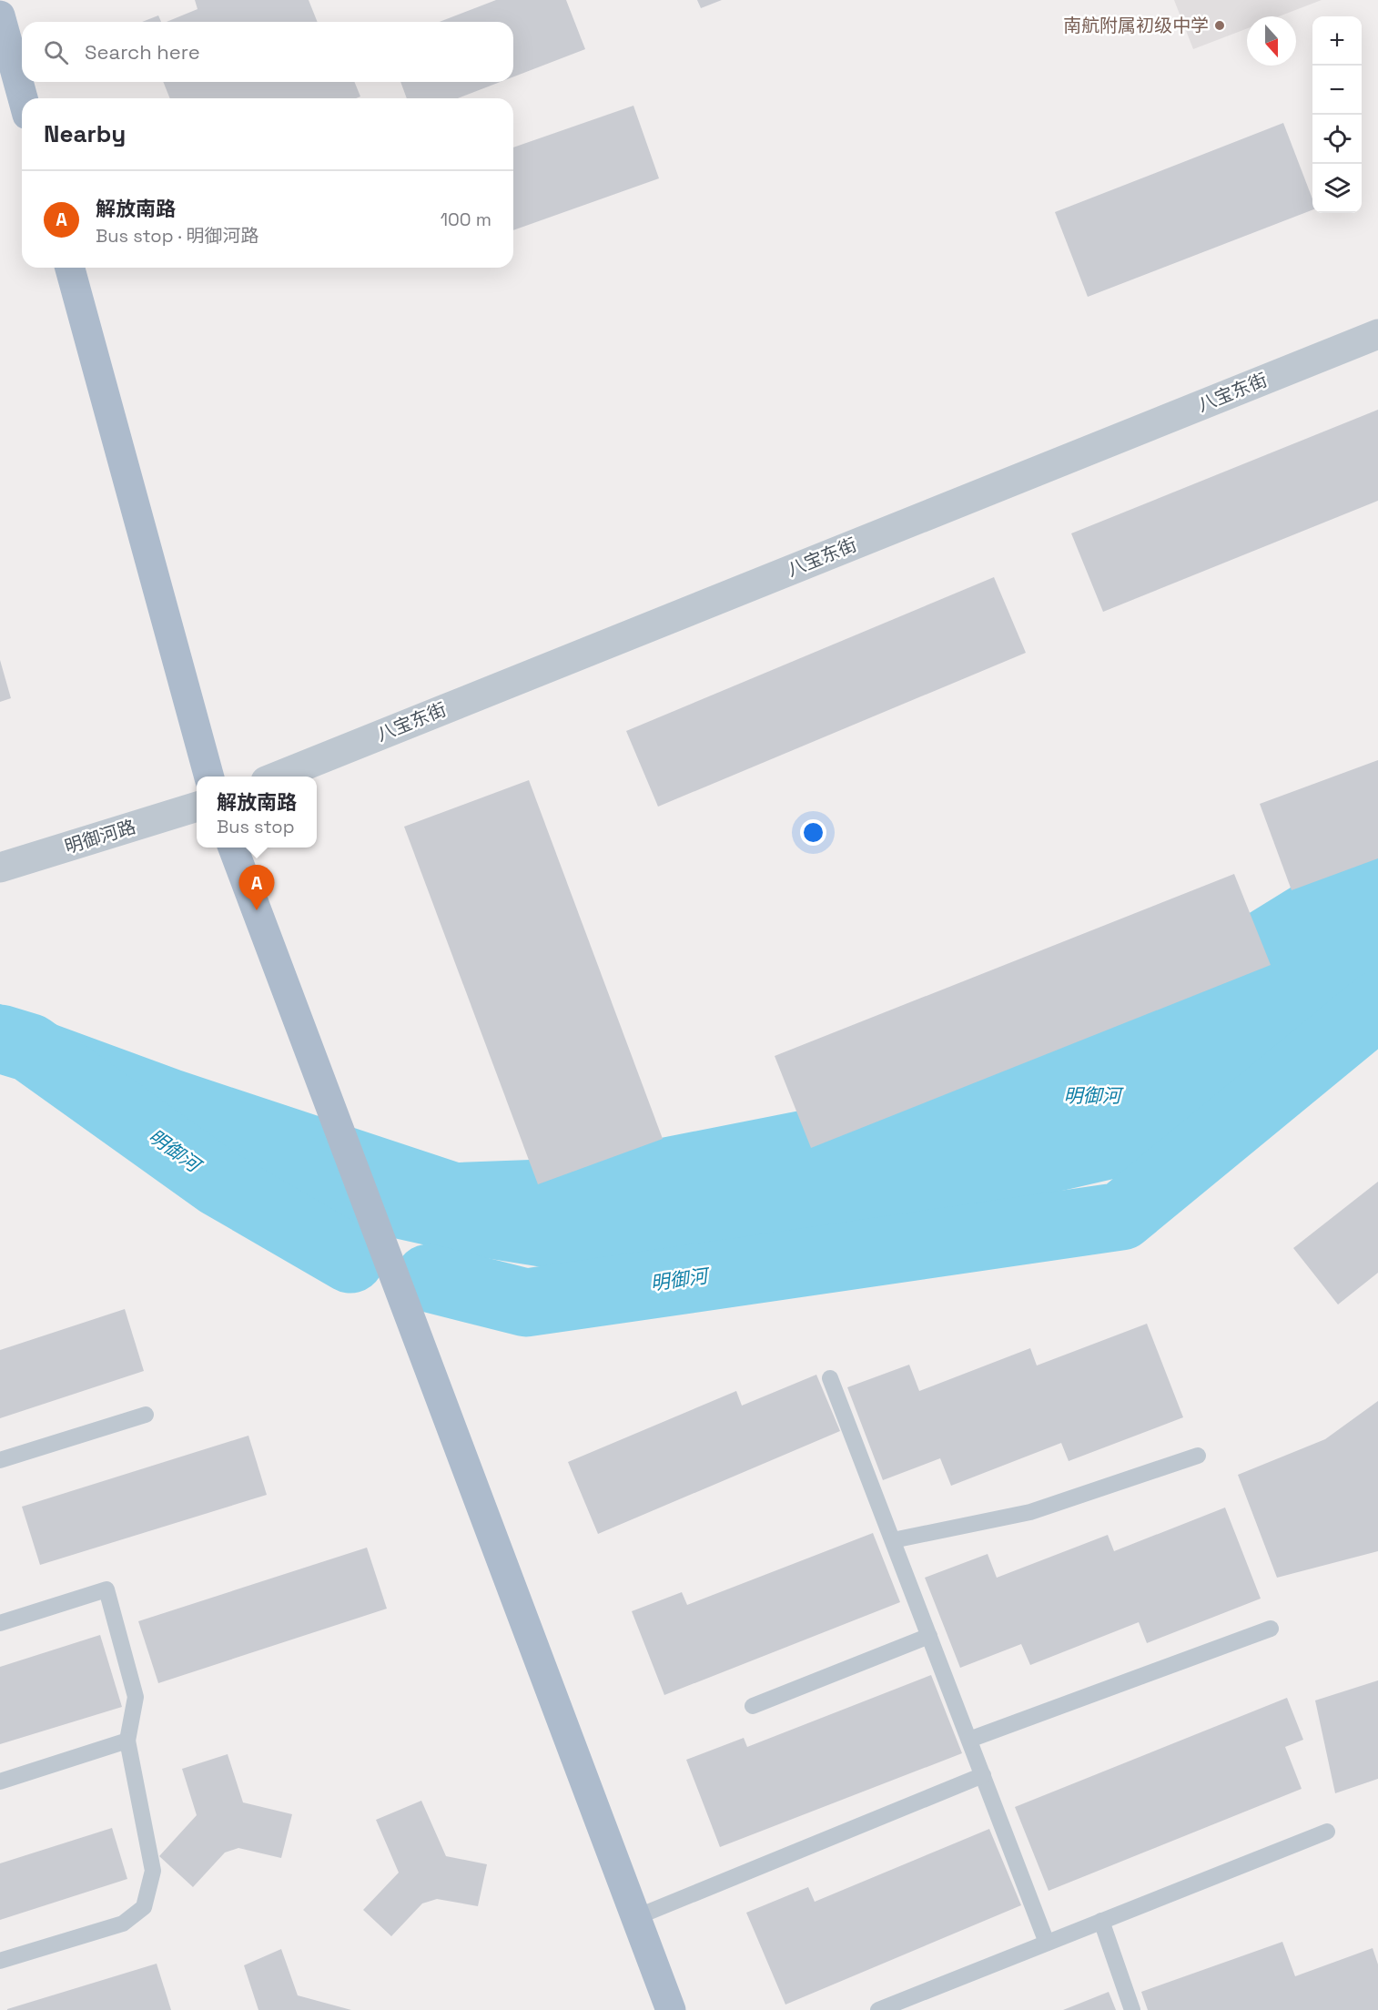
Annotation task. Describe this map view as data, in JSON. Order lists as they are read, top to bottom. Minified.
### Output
{"streets":{"street":["八宝东街","明御河路"]},"water":["明御河"],"places":["南航附属初级中学"],"north":"bottom","page":{"map_buttons":["+","−"],"search":"Search here","heading":"Nearby","list":[{"mark":"A","name":"解放南路","note":"Bus stop · 明御河路","value":"100 m"}],"popup":["解放南路","Bus stop"],"pins":"A"}}
